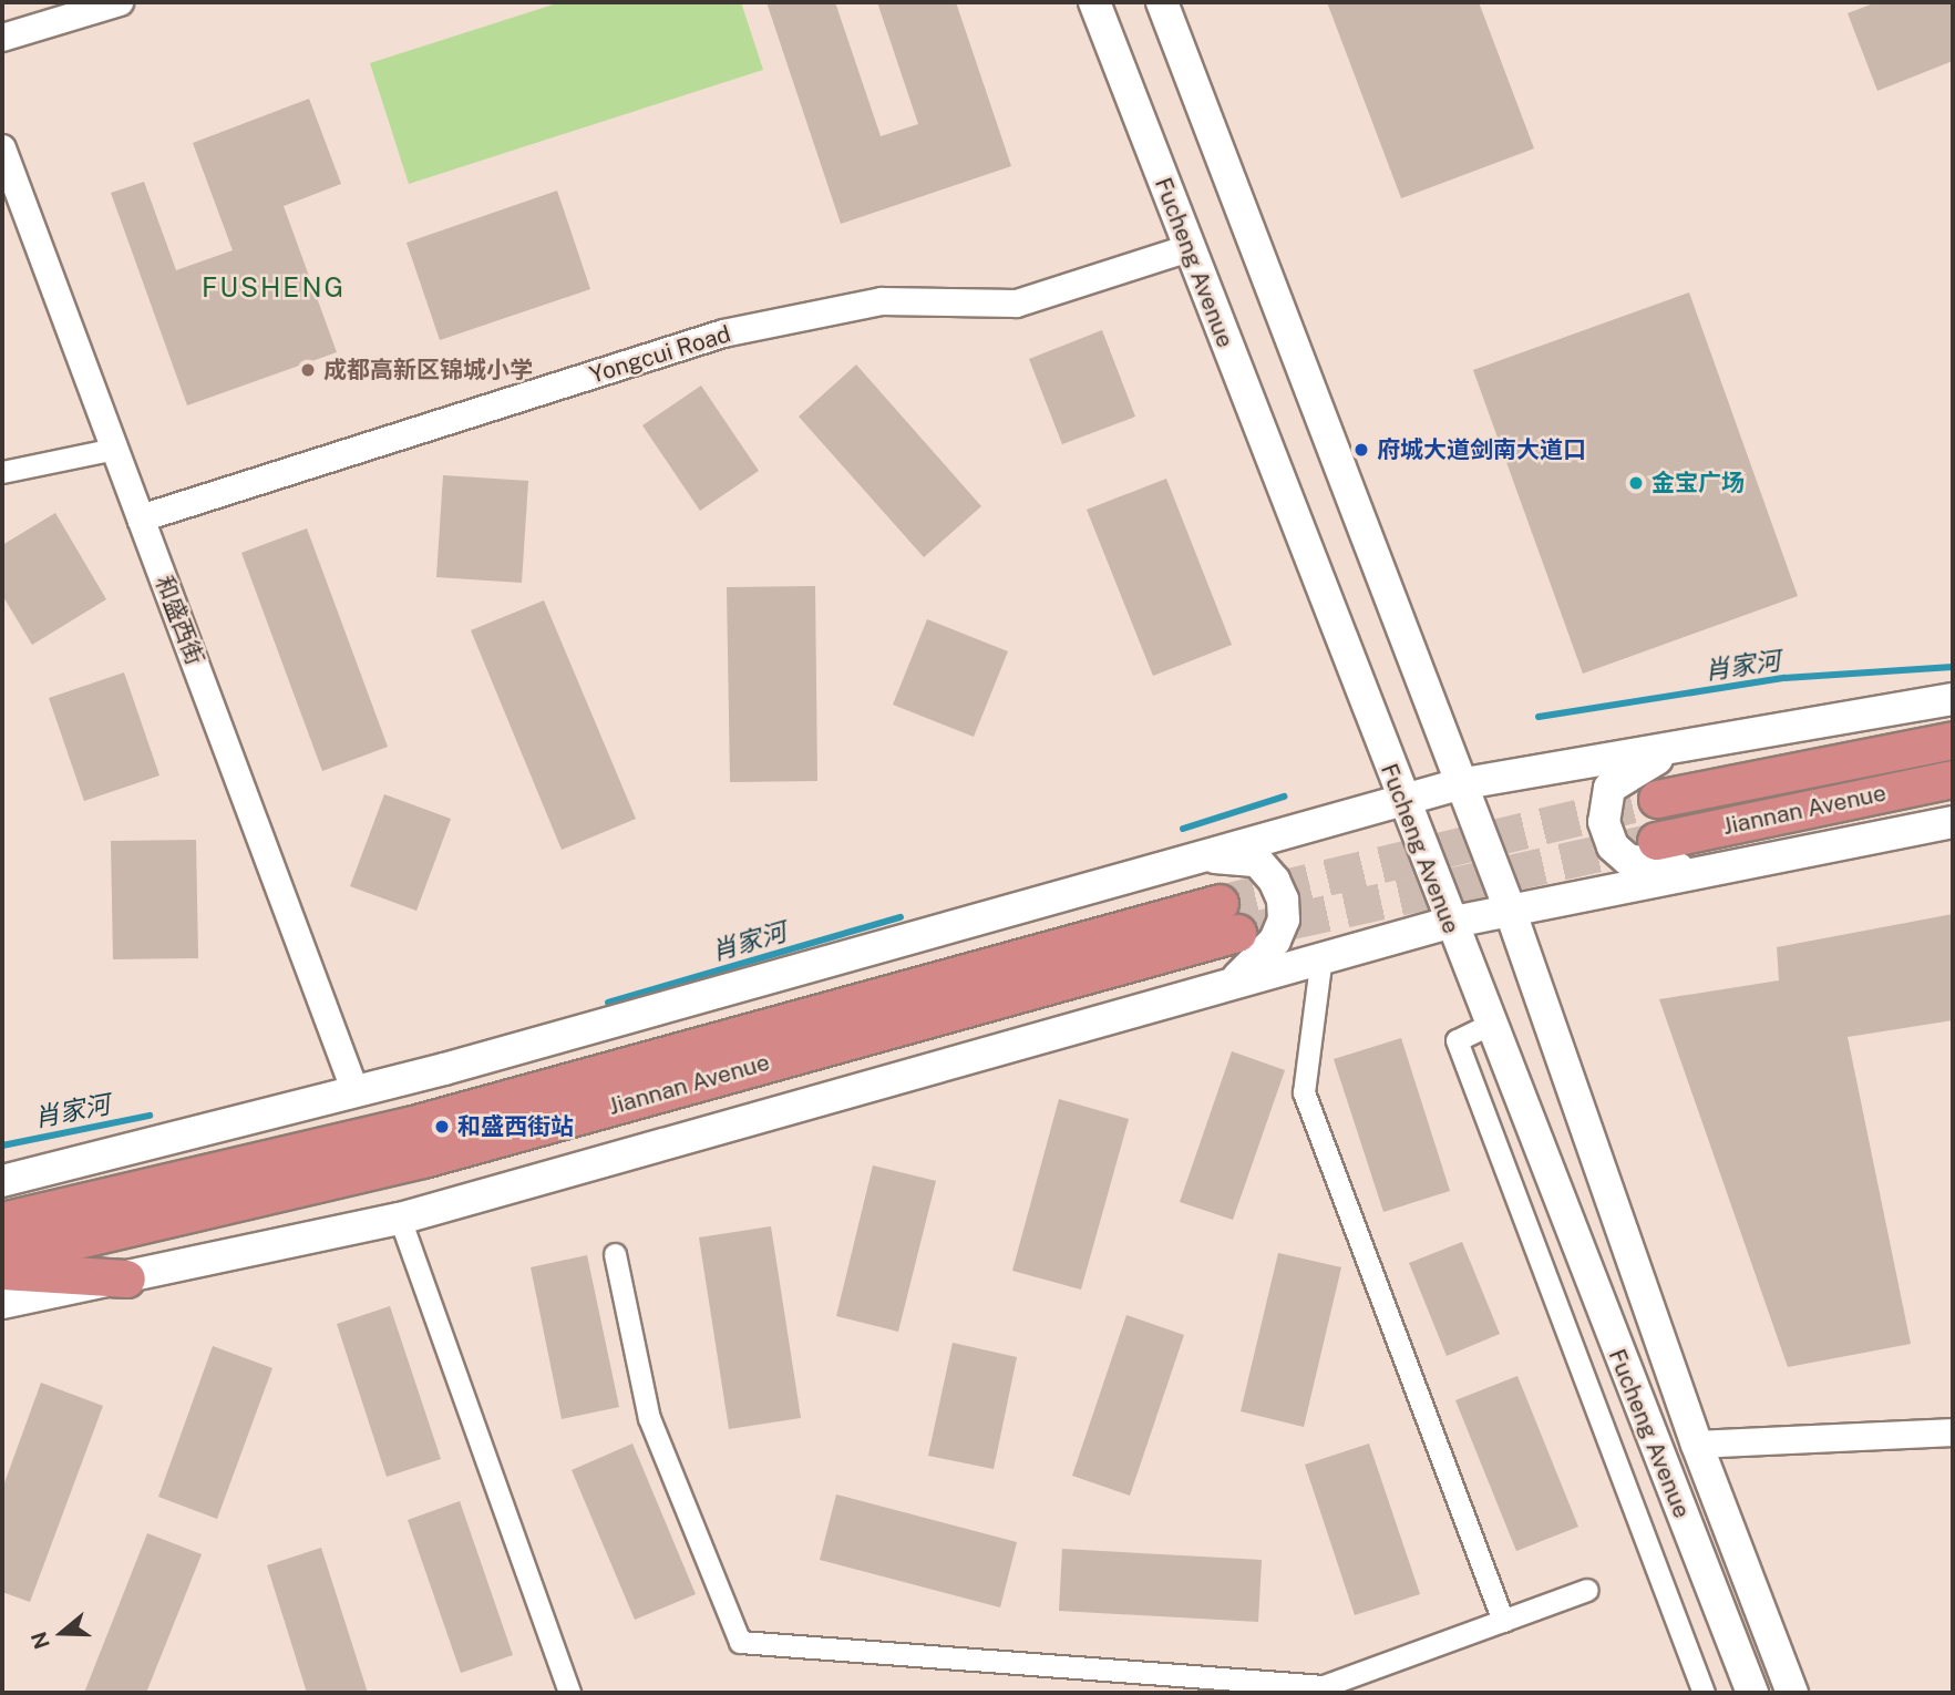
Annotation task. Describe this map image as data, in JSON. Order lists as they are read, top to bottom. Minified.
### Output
{"streets":{"highway":["Jiannan Avenue"],"main road":["Fucheng Avenue"],"street":["Yongcui Road","和盛西街"]},"crossings":[["Fucheng Avenue","Yongcui Road"],["Yongcui Road","和盛西街"]],"districts":["FUSHENG"],"water":["肖家河"],"places":["成都高新区锦城小学","府城大道剑南大道口","金宝广场","和盛西街站"],"north":"left"}
